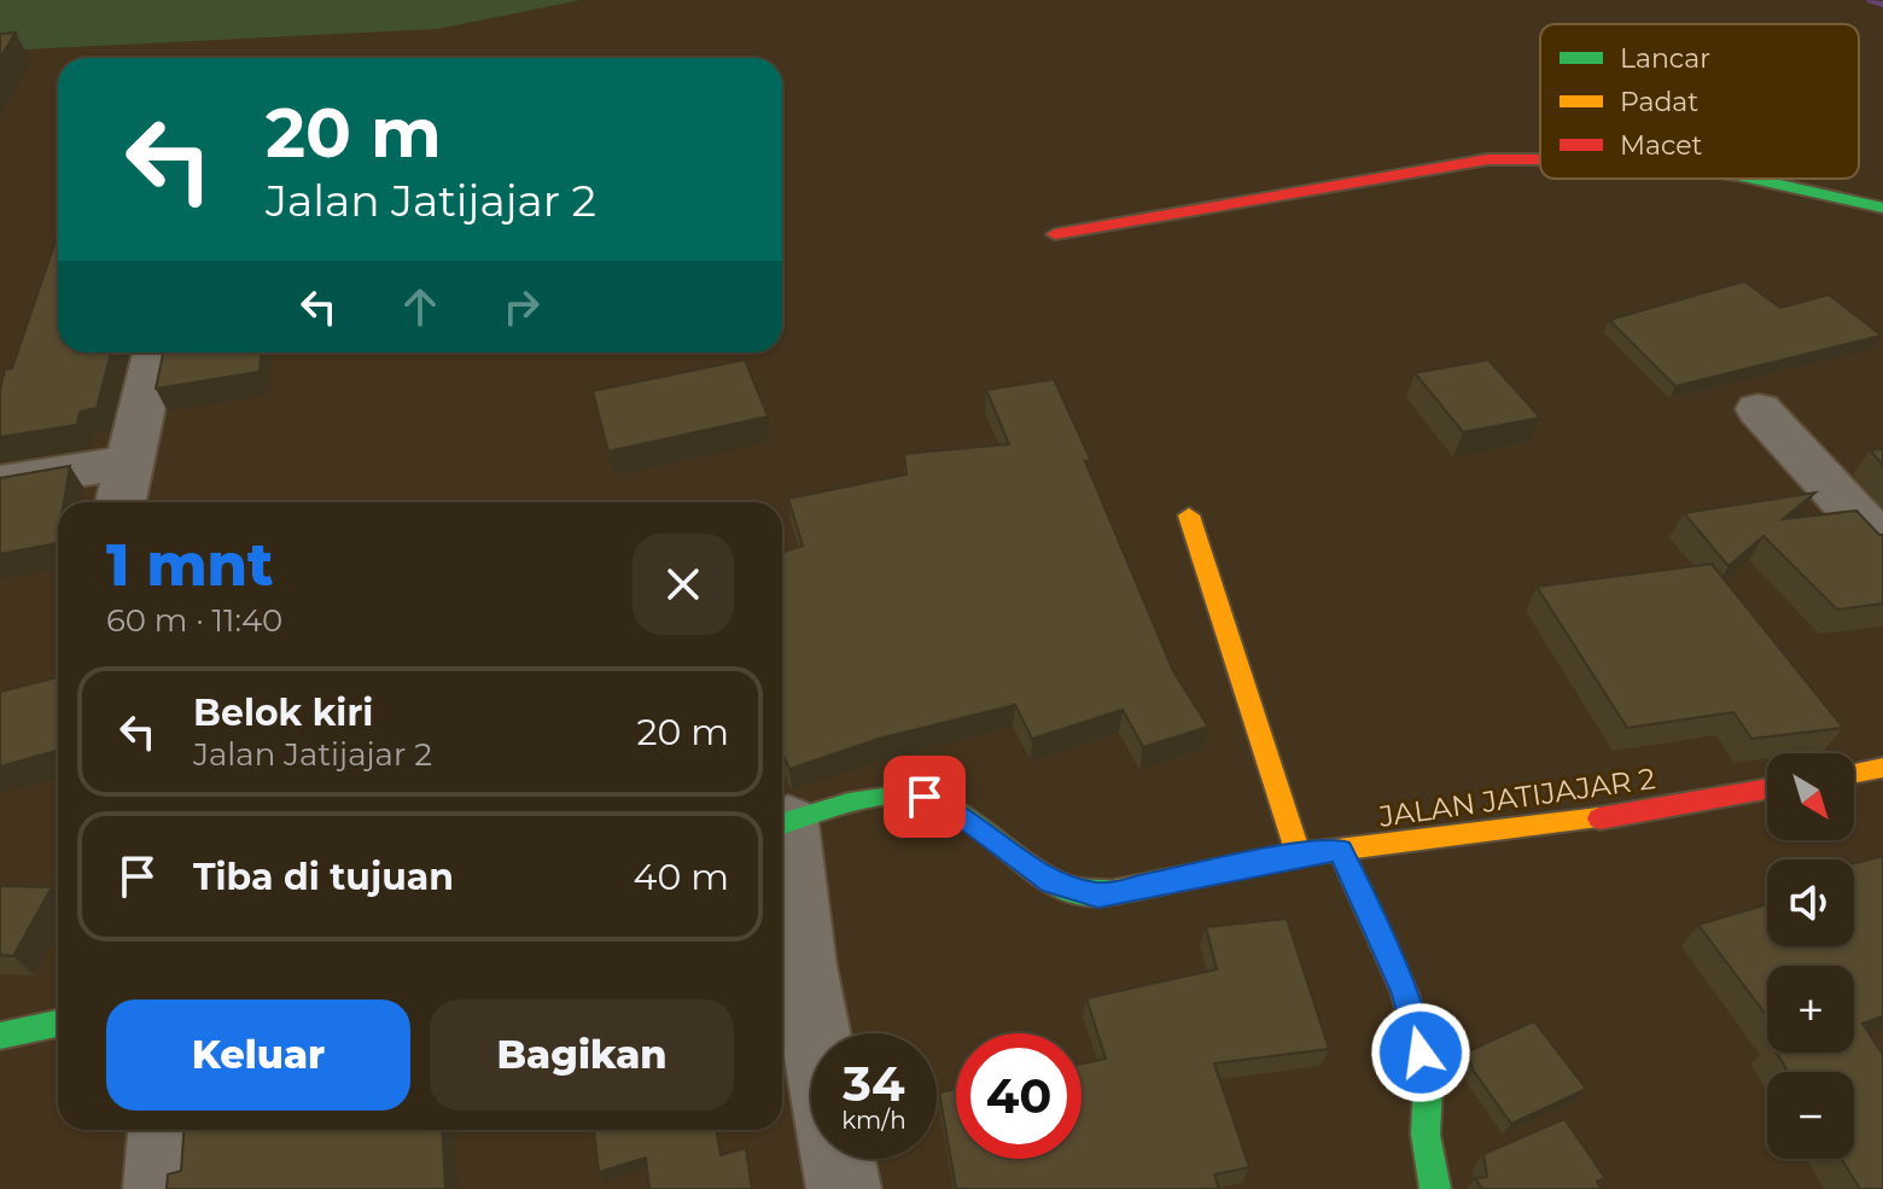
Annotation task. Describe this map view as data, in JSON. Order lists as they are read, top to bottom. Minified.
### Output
{"streets":{"street":["JALAN JATIJAJAR 2"]},"legend":["Lancar","Padat","Macet"],"north":"bottom right","page":{"turn":["20 m","Jalan Jatijajar 2"],"heading":["1 mnt","60 m · 11:40"],"list":[{"name":"Belok kiri","note":"Jalan Jatijajar 2","value":"20 m"},{"name":"Tiba di tujuan","value":"40 m"}],"map_buttons":["+","−"],"buttons":["Keluar","Bagikan"],"speed":"34 km/h","limit":"40"}}
